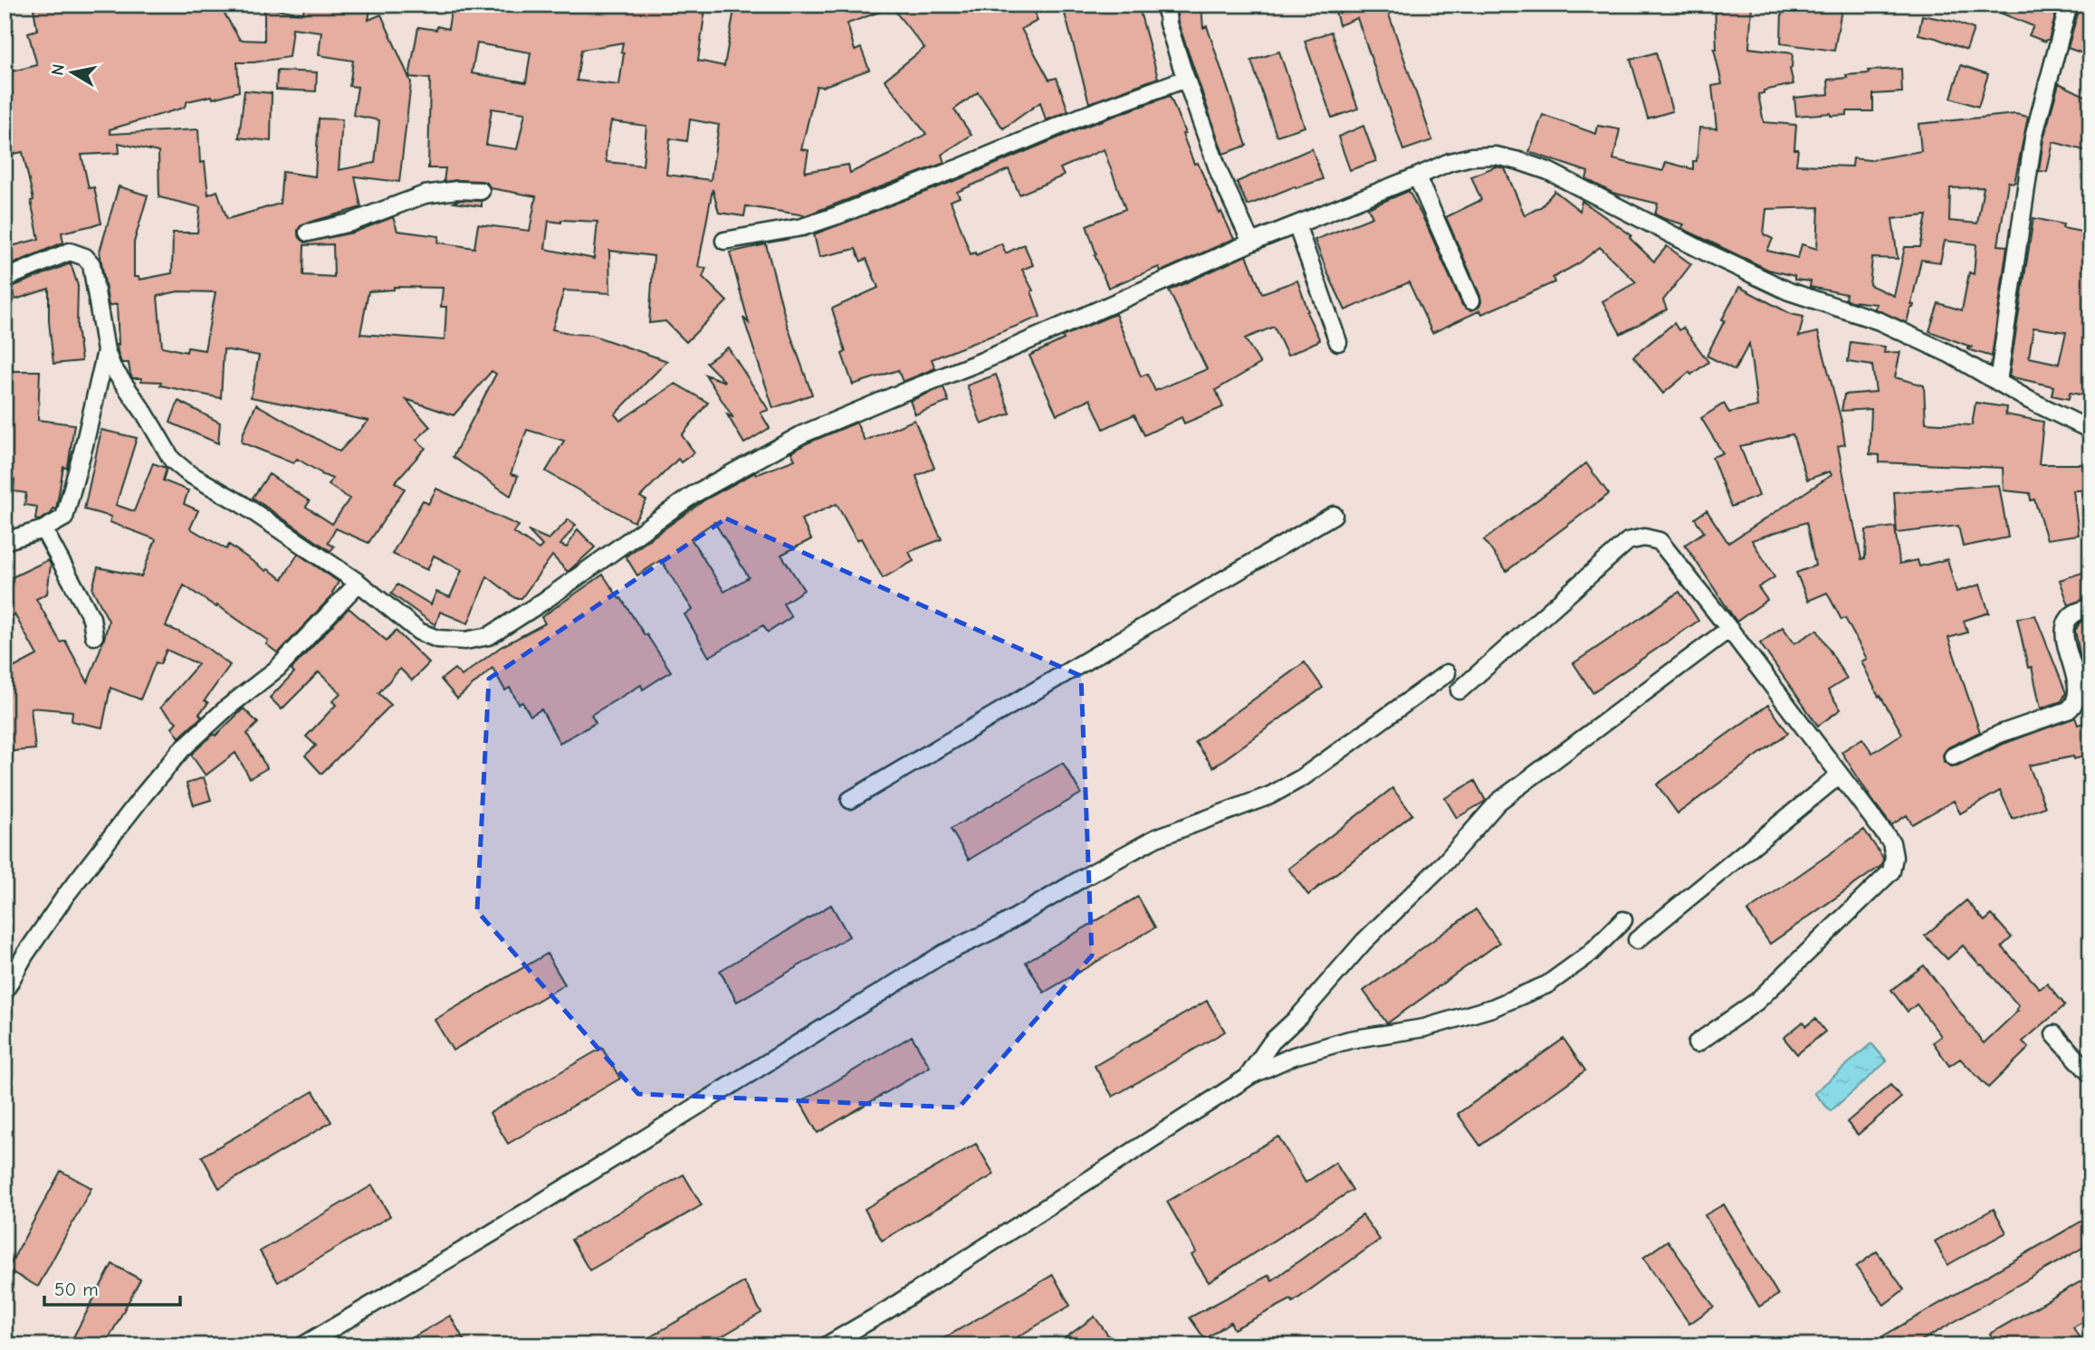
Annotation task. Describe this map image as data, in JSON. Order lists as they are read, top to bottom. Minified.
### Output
{"scale_bar":"50 m","north":"left"}
